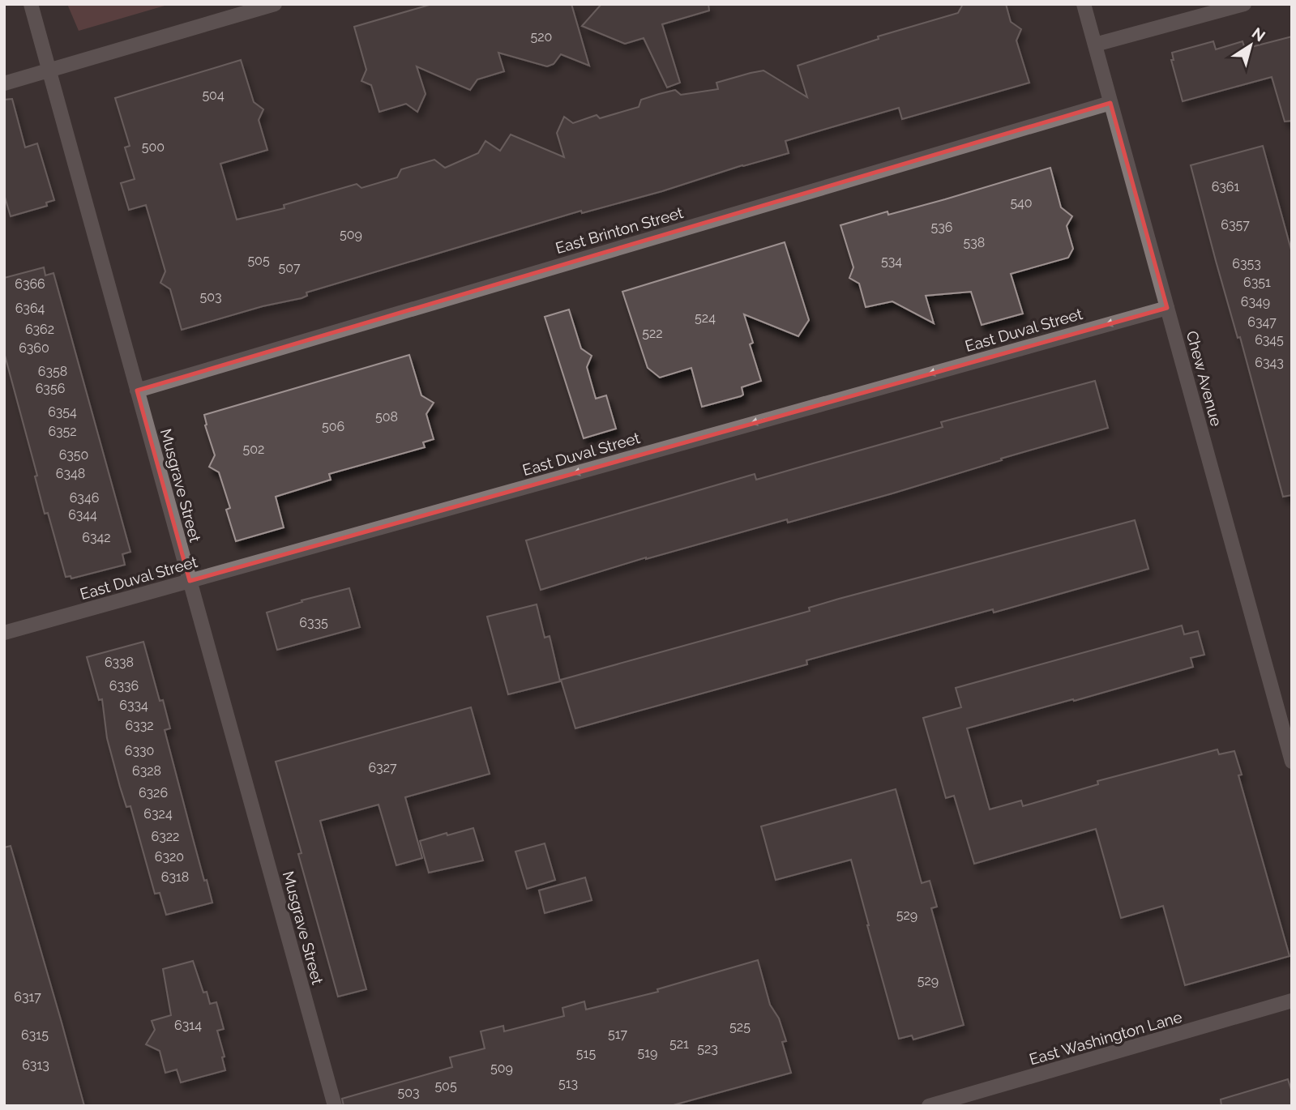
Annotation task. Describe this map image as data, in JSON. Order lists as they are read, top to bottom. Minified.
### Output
{"streets":{"street":["East Brinton Street","East Duval Street","Chew Avenue","Musgrave Street","East Washington Lane"]},"crossings":[["East Brinton Street","Chew Avenue"],["East Brinton Street","Musgrave Street"],["East Duval Street","Chew Avenue"],["East Duval Street","Musgrave Street"]],"one_way":["East Duval Street"],"house_numbers":["520","504","500","6361","540","6357","536","509","538","505","534","6353","507","6351","6366","503","6349","6364","524","6347","6362","522","6345","6360","6343","6358","6356","6354","508","506","6352","502","6350","6348","6346","6344","6342","6335","6338","6336","6334","6332","6330","6327","6328","6326","6324","6322","6320","6318","529","529","6317","6314","525","517","6315","521","523","519","515","6313","509","513","505","503"],"north":"top right"}
